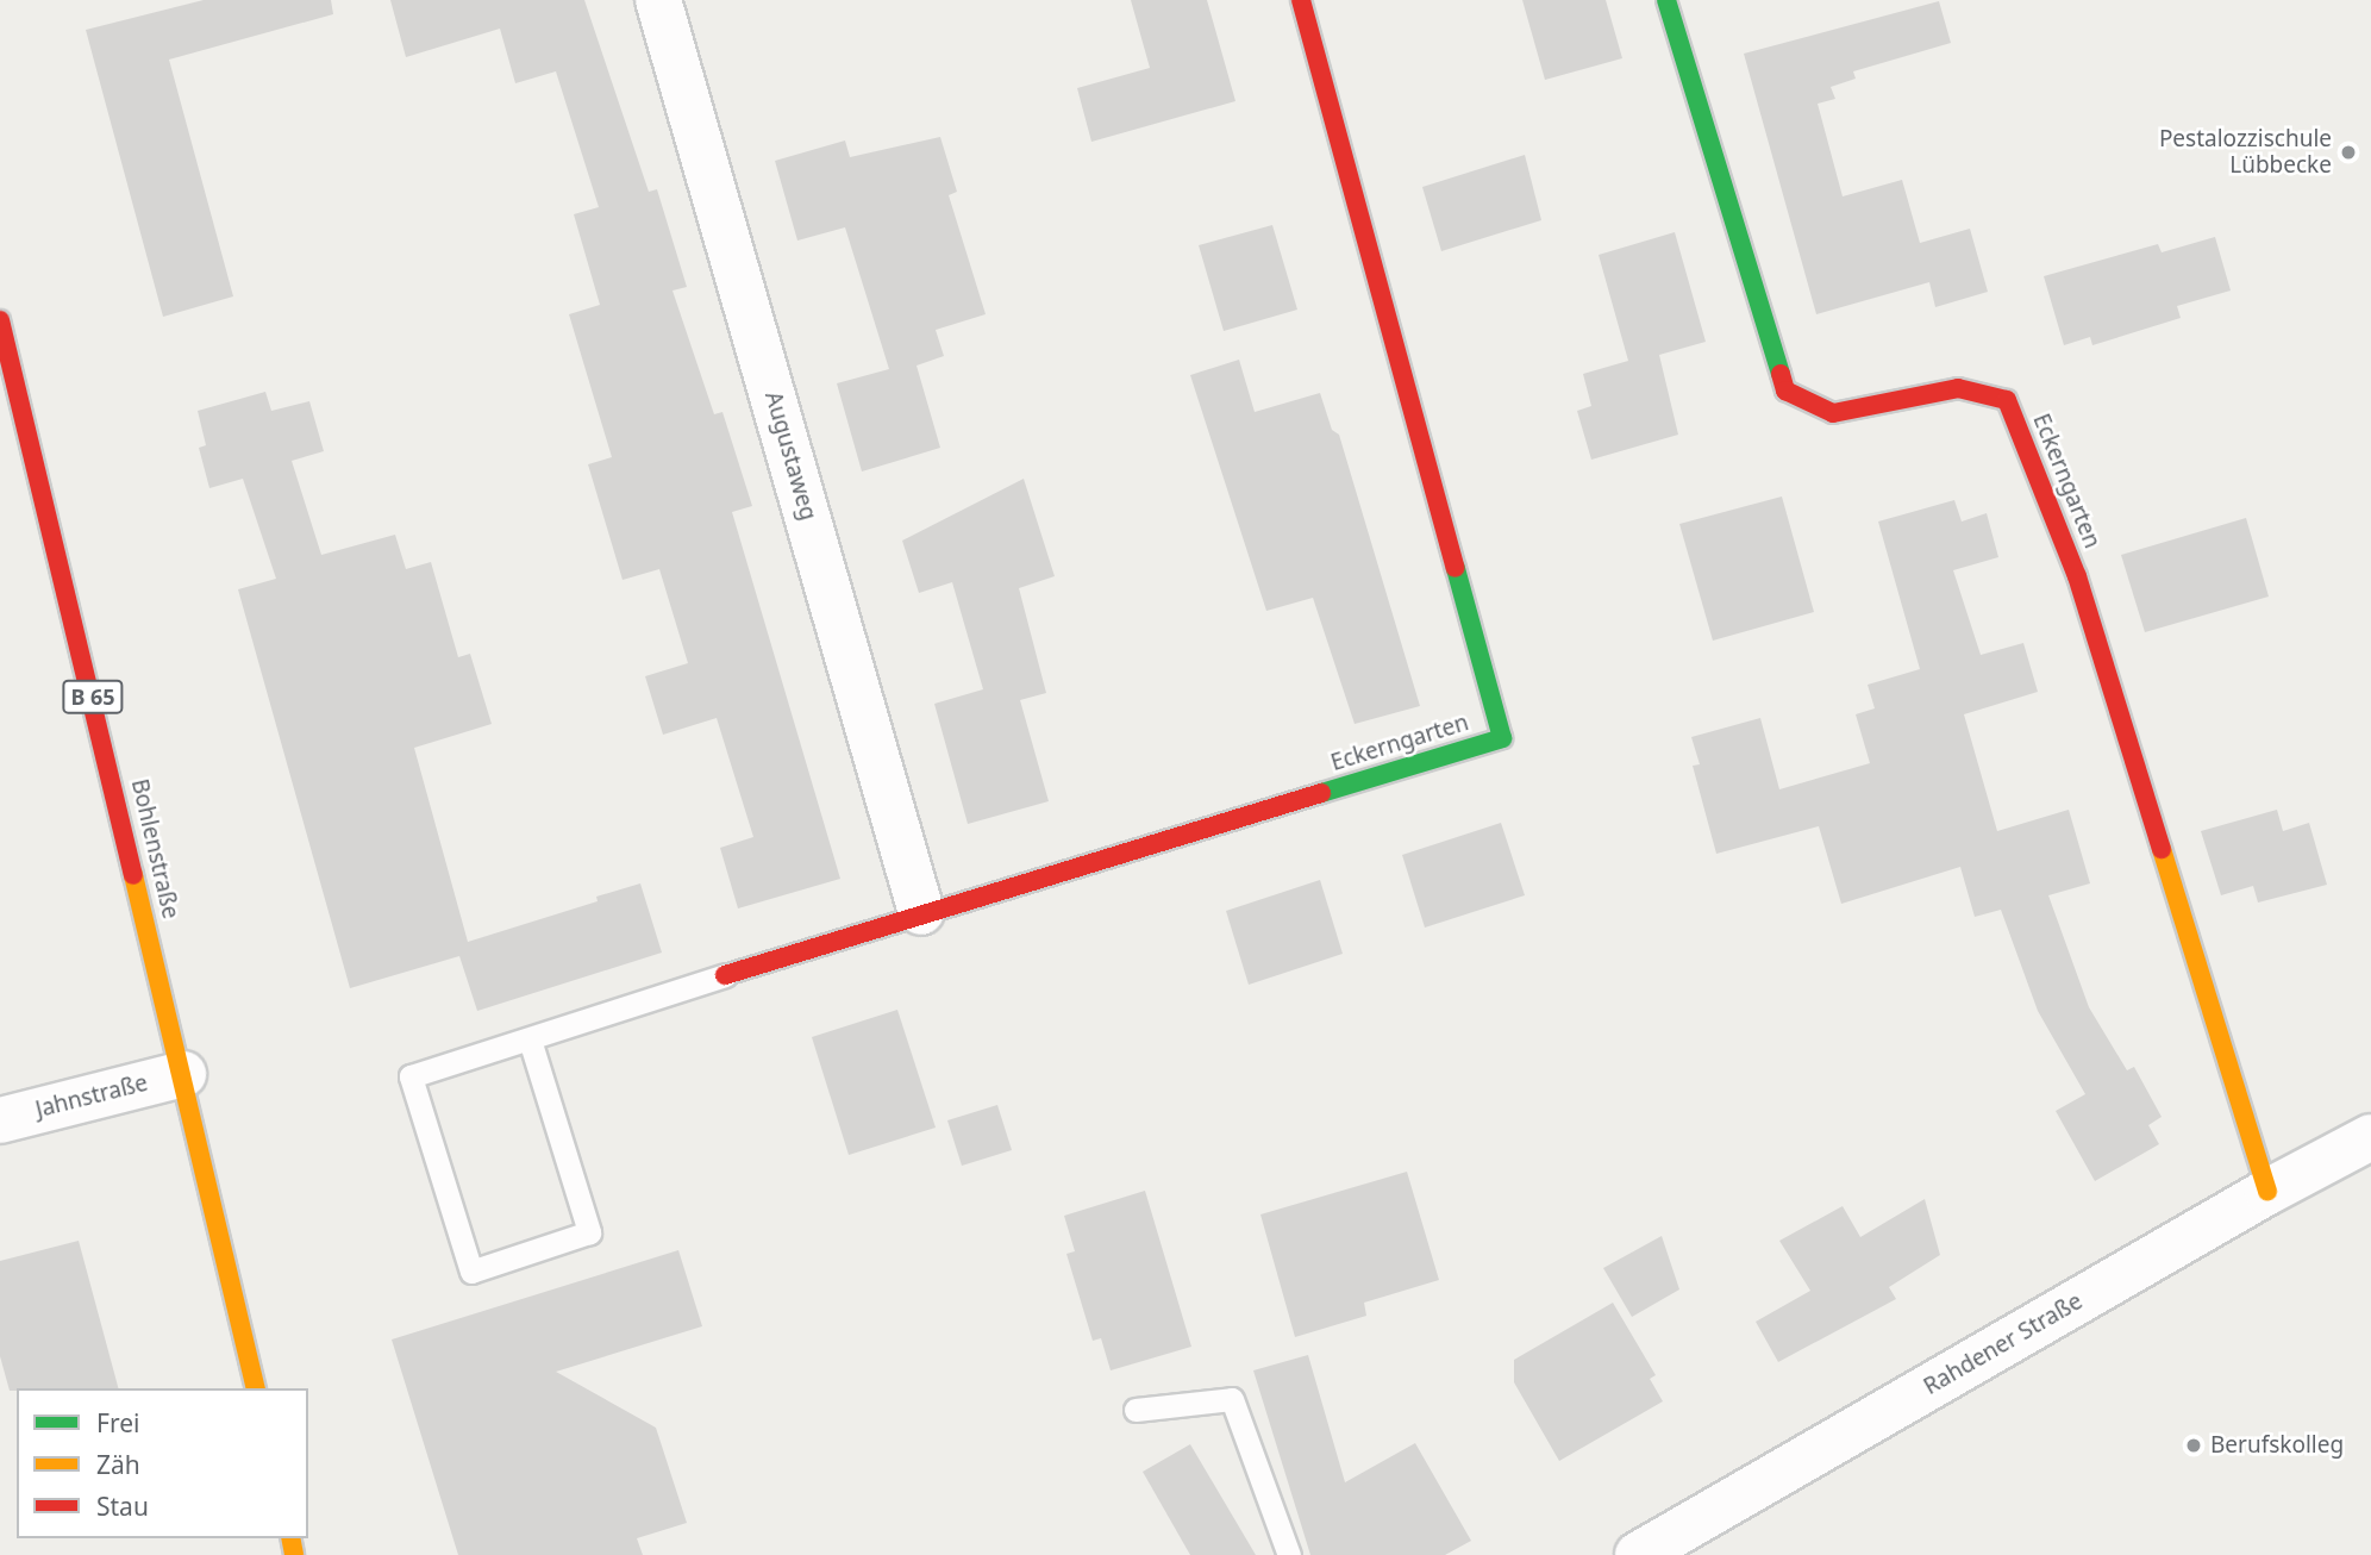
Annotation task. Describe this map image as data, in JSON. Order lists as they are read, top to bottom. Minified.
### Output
{"streets":{"street":["Augustaweg","Eckerngarten","B 65","Bohlenstraße","Jahnstraße","Rahdener Straße"]},"crossings":[["Augustaweg","Eckerngarten"],["Eckerngarten","Rahdener Straße"],["Bohlenstraße","Jahnstraße"]],"places":["Pestalozzischule Lübbecke","Berufskolleg"],"legend":["Frei","Zäh","Stau"]}
